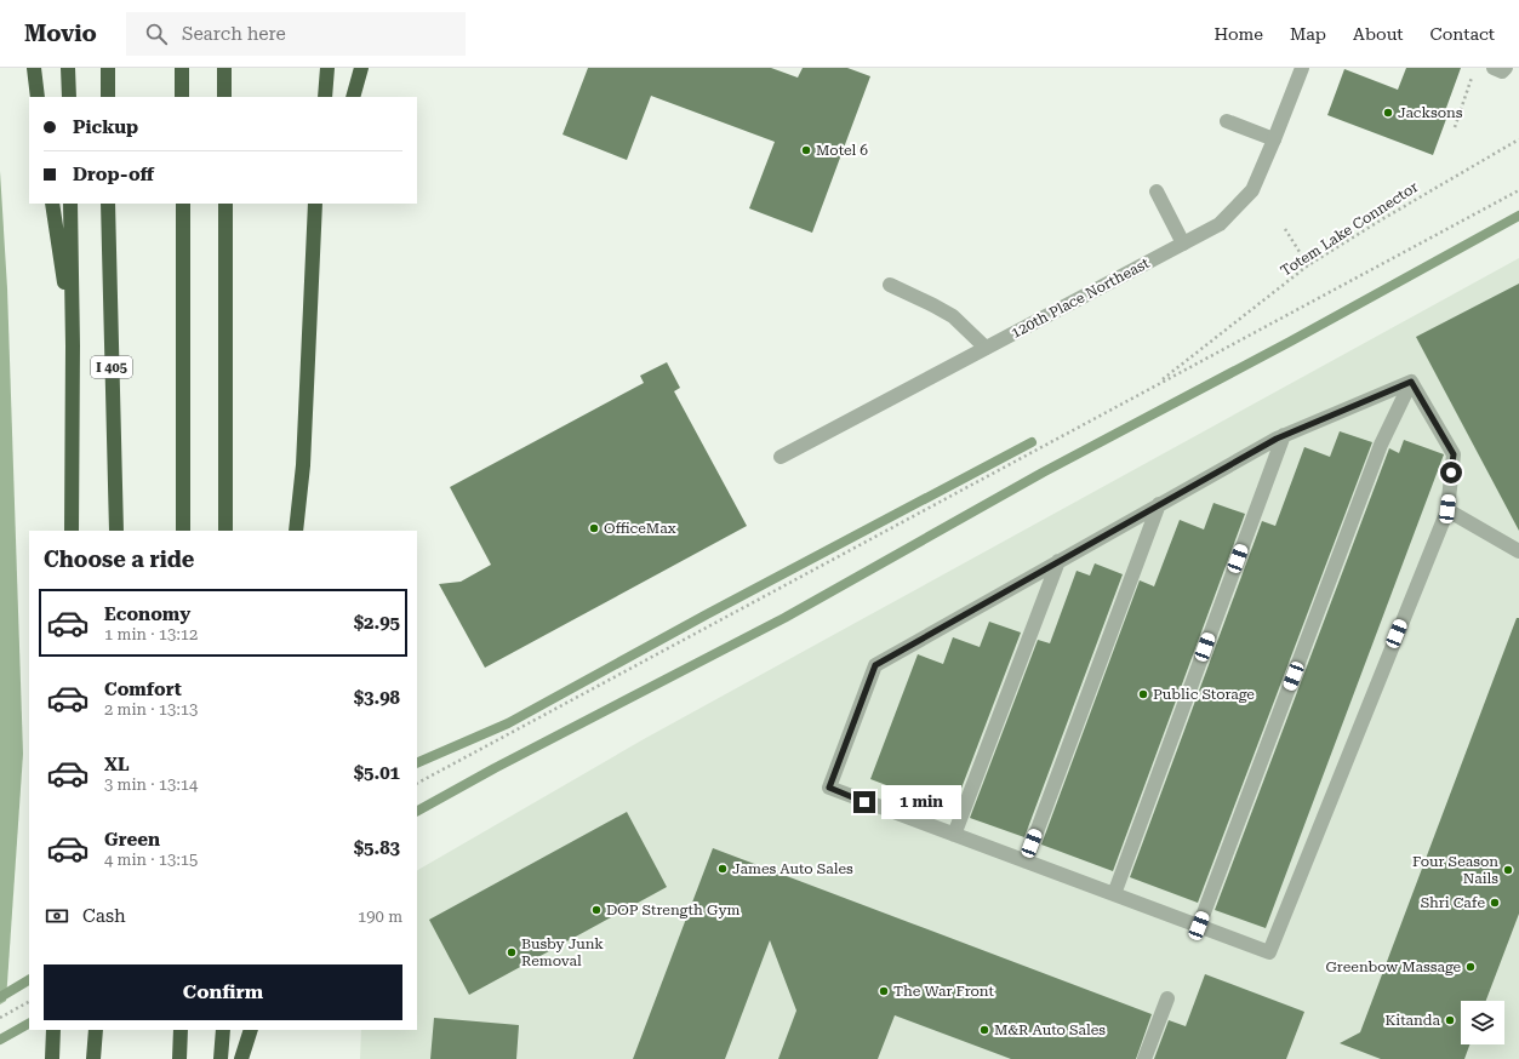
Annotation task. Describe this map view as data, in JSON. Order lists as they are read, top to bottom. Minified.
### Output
{"streets":{"highway":["I 405"],"street":["120th Place Northeast"],"path":["Totem Lake Connector"]},"places":["Jacksons","Motel 6","OfficeMax","Public Storage","James Auto Sales","Four Season Nails","Shri Cafe","DOP Strength Gym","Busby Junk Removal","Greenbow Massage","The War Front","Kitanda","M&R Auto Sales"],"page":{"header":"Movio","search":"Search here","nav":["Home","Map","About","Contact"],"banner":["Pickup","Drop-off"],"heading":"Choose a ride","list":[{"name":"Economy","note":"1 min · 13:12","value":"$2.95"},{"name":"Comfort","note":"2 min · 13:13","value":"$3.98"},{"name":"XL","note":"3 min · 13:14","value":"$5.01"},{"name":"Green","note":"4 min · 13:15","value":"$5.83"}],"bubble":"1 min","pay":["Cash","190 m"],"buttons":"Confirm"}}
